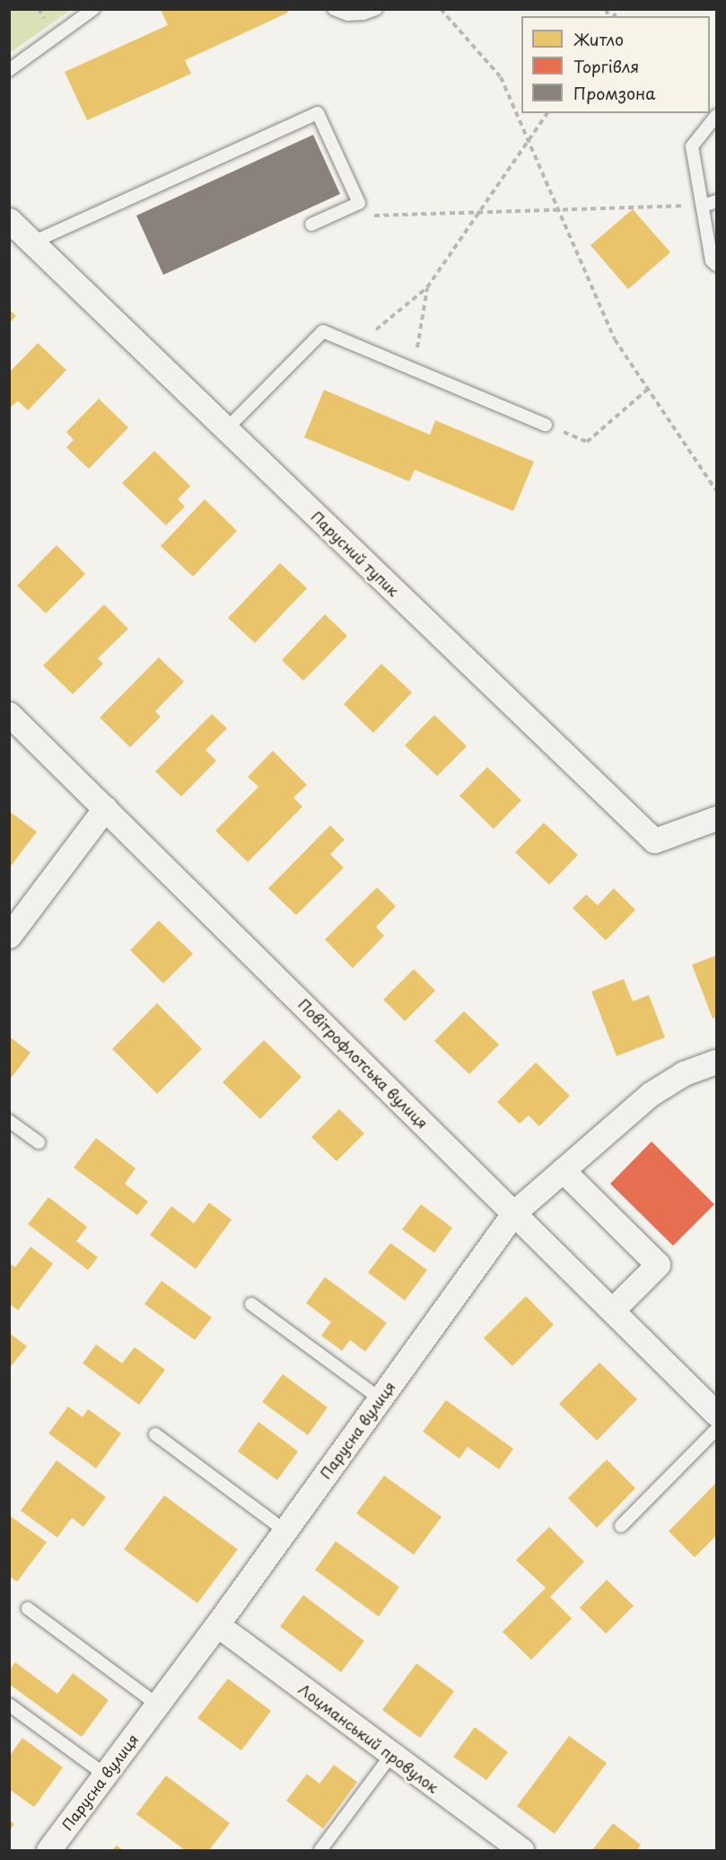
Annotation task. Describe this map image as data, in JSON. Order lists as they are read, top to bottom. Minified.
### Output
{"streets":{"street":["Парусний тупик","Повітрофлотська вулиця","Парусна вулиця","Лоцманський провулок"]},"crossings":[["Повітрофлотська вулиця","Парусна вулиця"],["Парусна вулиця","Лоцманський провулок"]],"legend":["Житло","Торгівля","Промзона"]}
